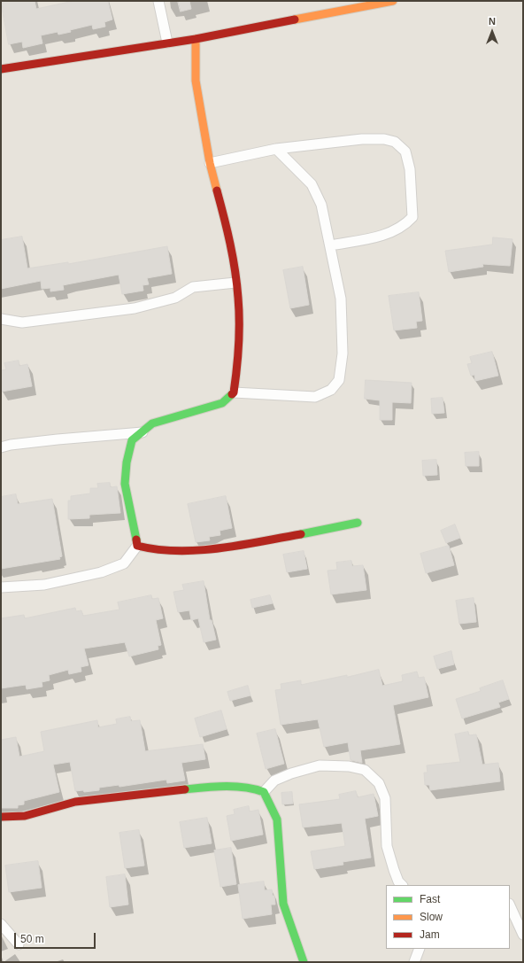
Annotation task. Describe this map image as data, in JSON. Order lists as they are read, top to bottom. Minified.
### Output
{"legend":["Fast","Slow","Jam"],"scale_bar":"50 m","north":"top"}
